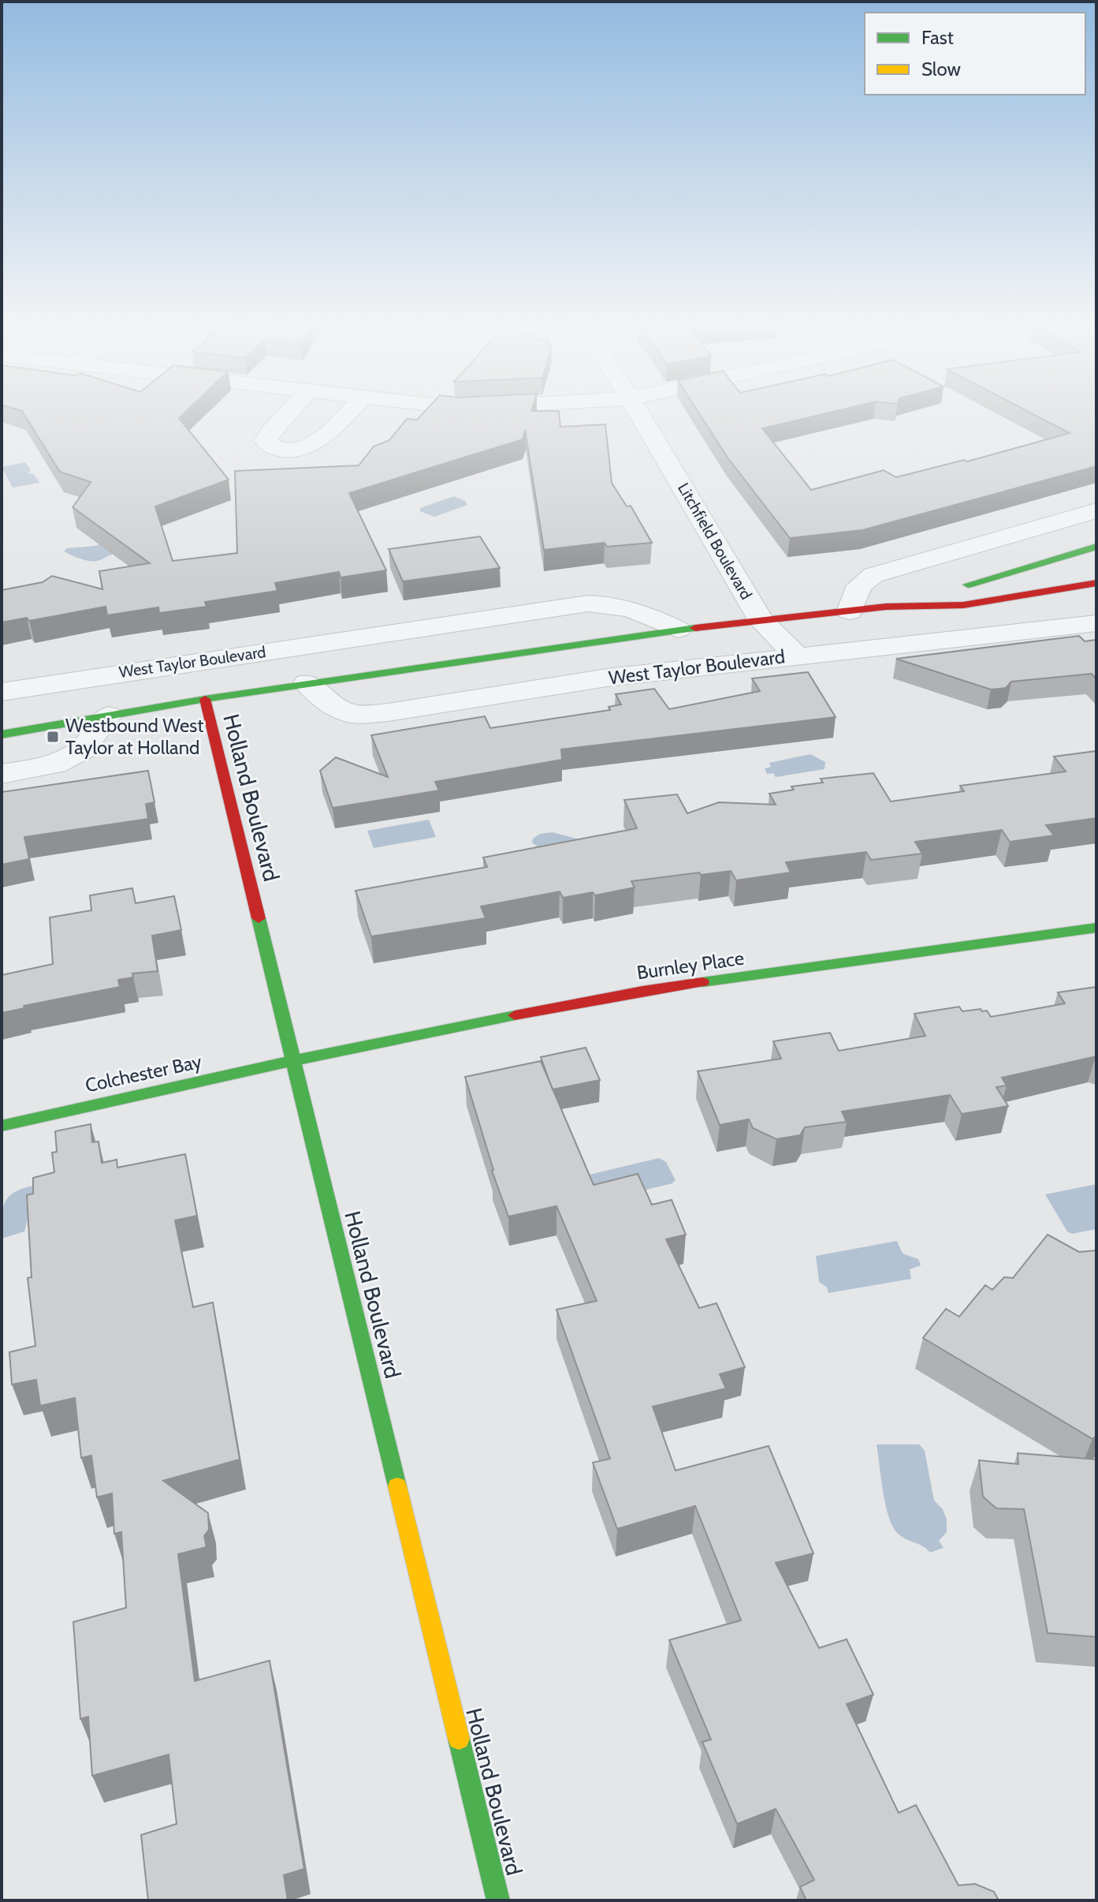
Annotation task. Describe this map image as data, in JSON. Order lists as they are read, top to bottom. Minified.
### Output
{"streets":{"street":["Litchfield Boulevard","West Taylor Boulevard","Holland Boulevard","Burnley Place","Colchester Bay"]},"crossings":[["Litchfield Boulevard","West Taylor Boulevard"],["West Taylor Boulevard","Holland Boulevard"],["Holland Boulevard","Burnley Place"],["Holland Boulevard","Colchester Bay"],["Burnley Place","Colchester Bay"]],"places":{"transit":["Westbound West Taylor at Holland"]},"legend":["Fast","Slow"]}
